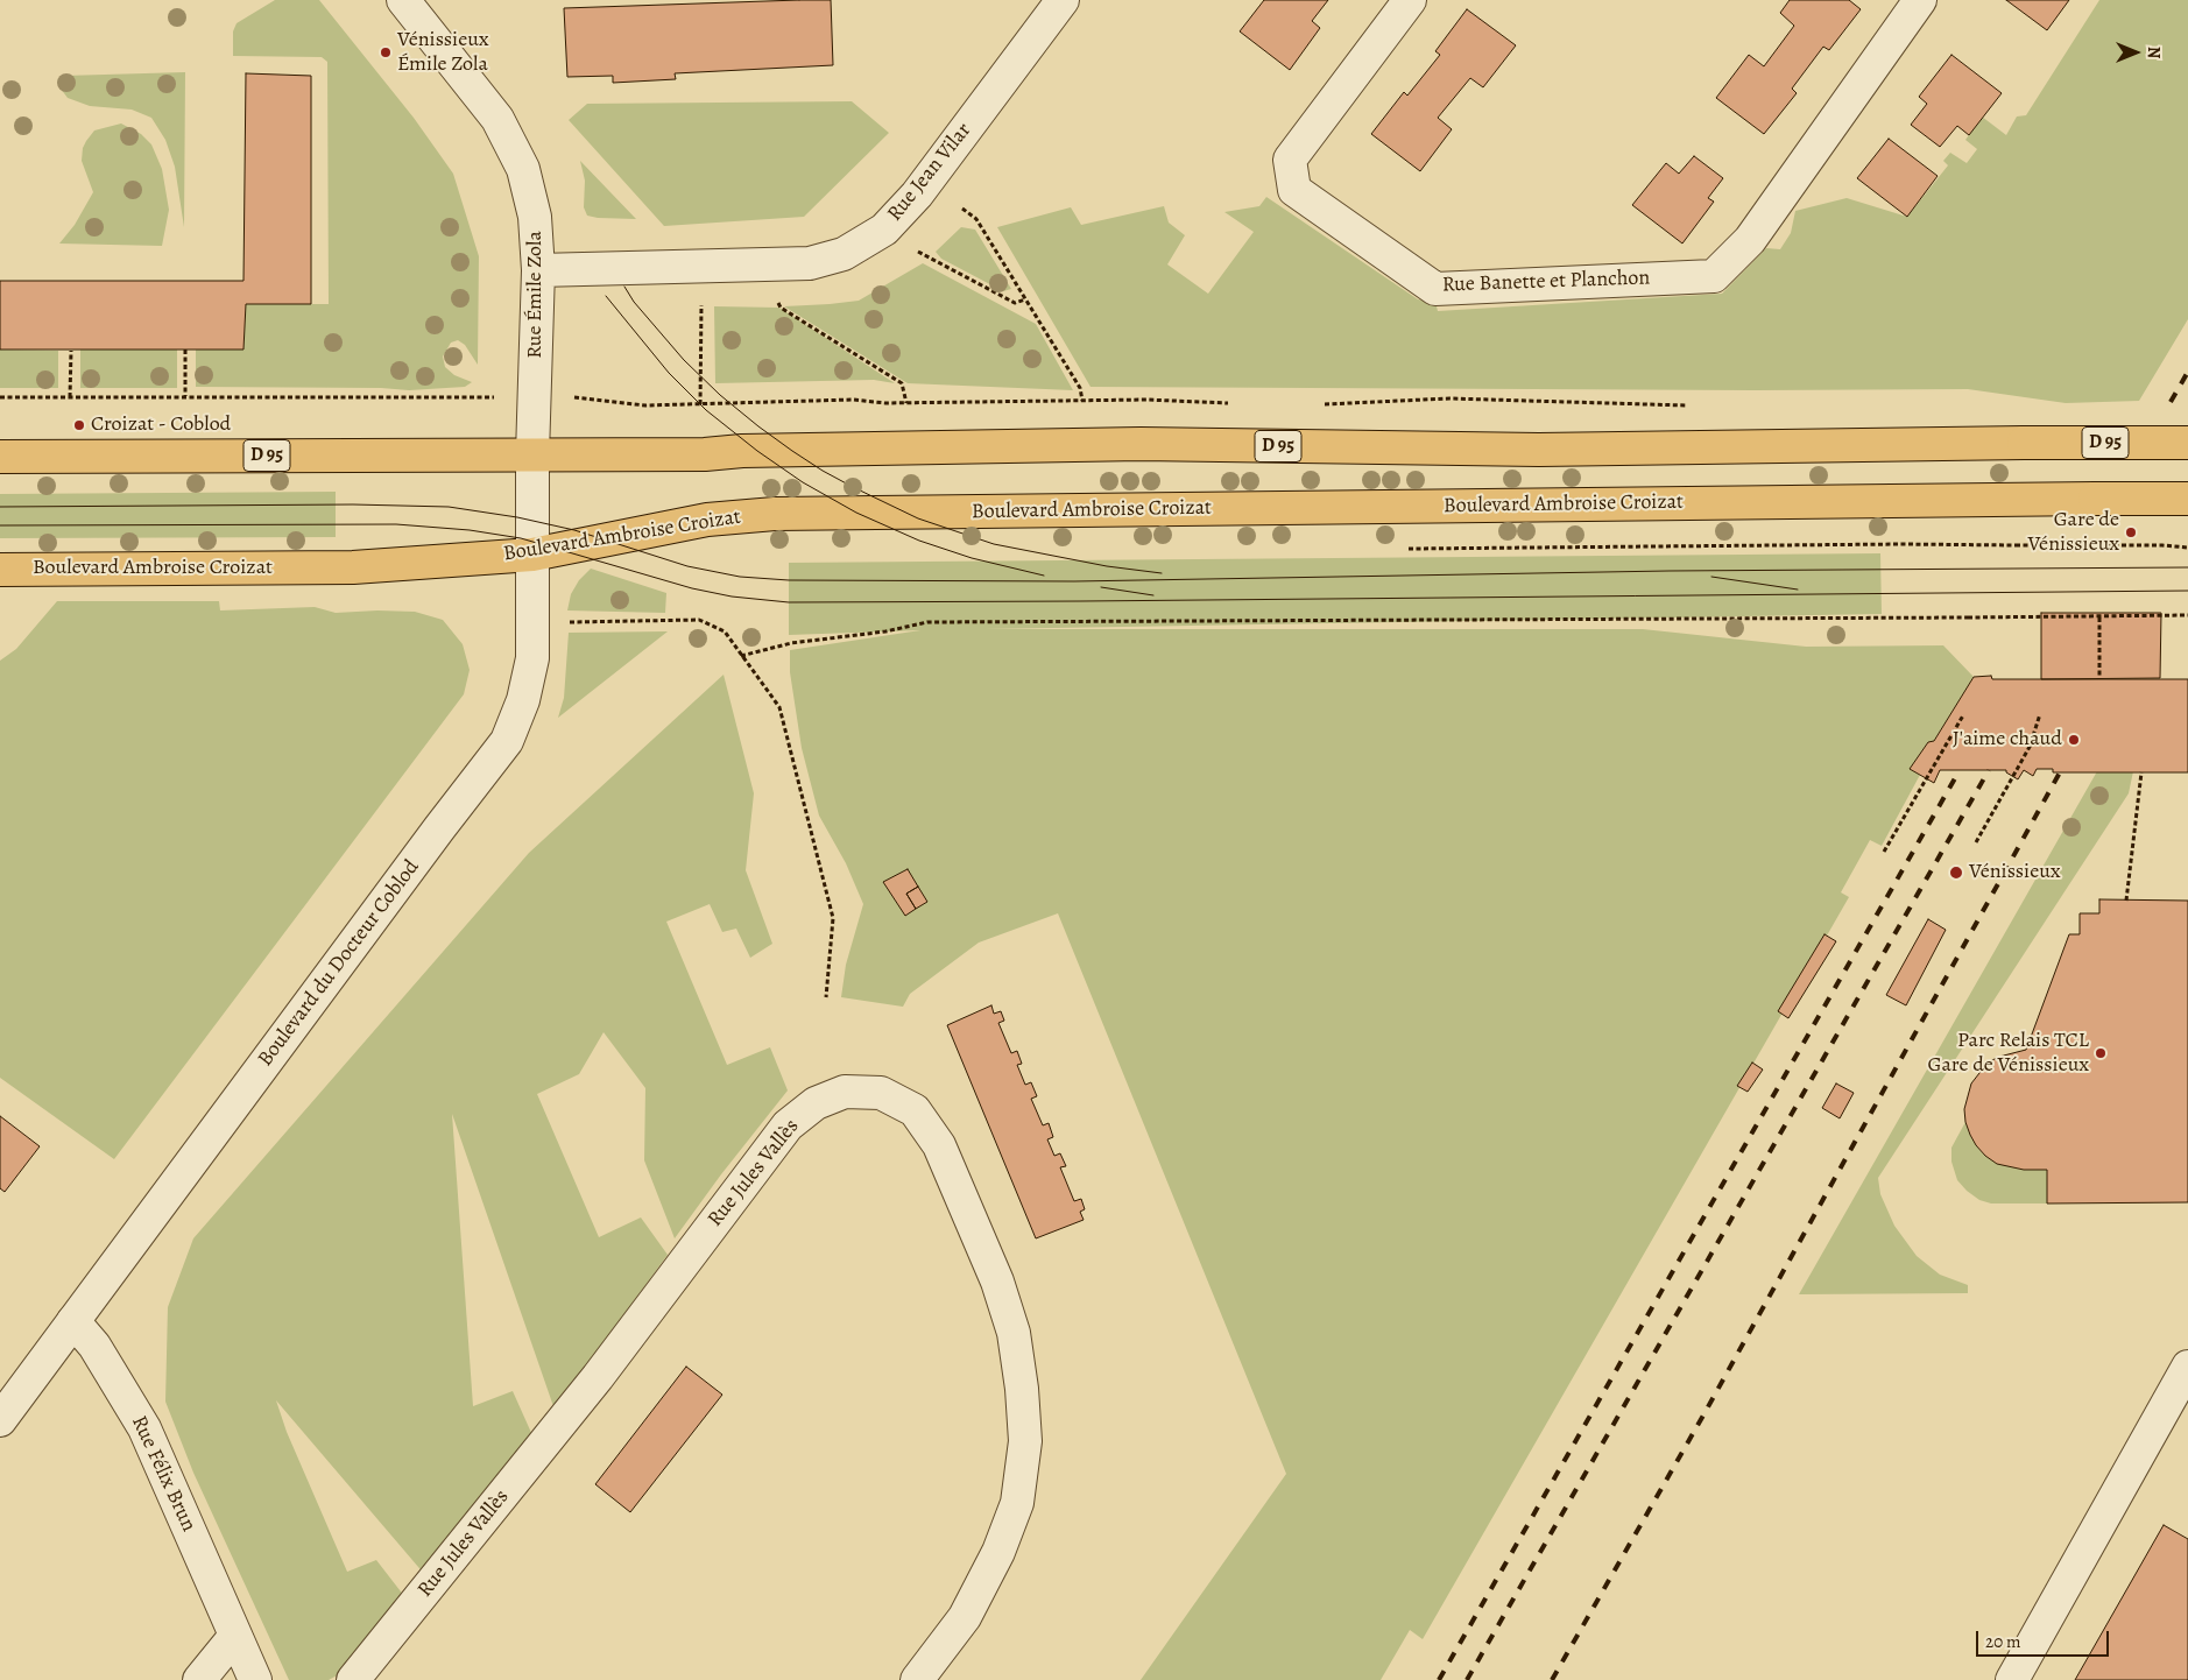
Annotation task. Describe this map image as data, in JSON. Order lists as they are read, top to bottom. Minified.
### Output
{"streets":{"main road":["D 95","Boulevard Ambroise Croizat"],"street":["Rue Jean Vilar","Rue Banette et Planchon","Rue Émile Zola","Boulevard du Docteur Coblod","Rue Jules Vallès","Rue Félix Brun"]},"crossings":[["Rue Jean Vilar","Rue Émile Zola"],["Rue Émile Zola","D 95"],["Rue Émile Zola","Boulevard du Docteur Coblod"],["D 95","Boulevard du Docteur Coblod"],["Boulevard Ambroise Croizat","Boulevard du Docteur Coblod"],["Boulevard du Docteur Coblod","Rue Félix Brun"]],"places":["Vénissieux Émile Zola","Croizat - Coblod","Gare de Vénissieux","J'aime chaud","Vénissieux","Parc Relais TCL Gare de Vénissieux"],"scale_bar":"20 m","north":"right"}
